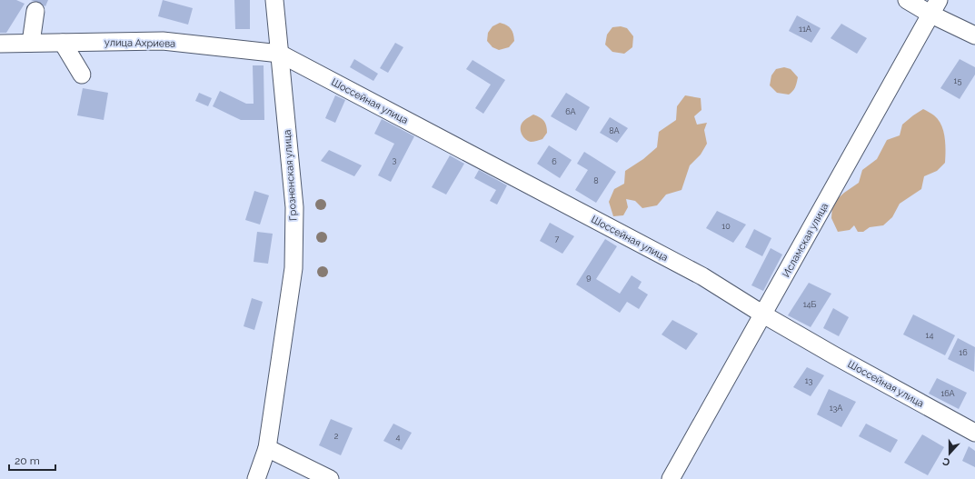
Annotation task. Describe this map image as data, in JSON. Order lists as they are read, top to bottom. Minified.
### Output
{"streets":{"street":["улица Ахриева","Шоссейная улица","Грозненская улица","Исламская улица"]},"crossings":[["улица Ахриева","Шоссейная улица"],["улица Ахриева","Грозненская улица"],["Шоссейная улица","Грозненская улица"],["Шоссейная улица","Исламская улица"]],"house_numbers":["11А","15","6А","8А","3","6","8","10","7","9","14Б","14","16","13","16А","13А","2","4"],"scale_bar":"20 m","north":"bottom"}
